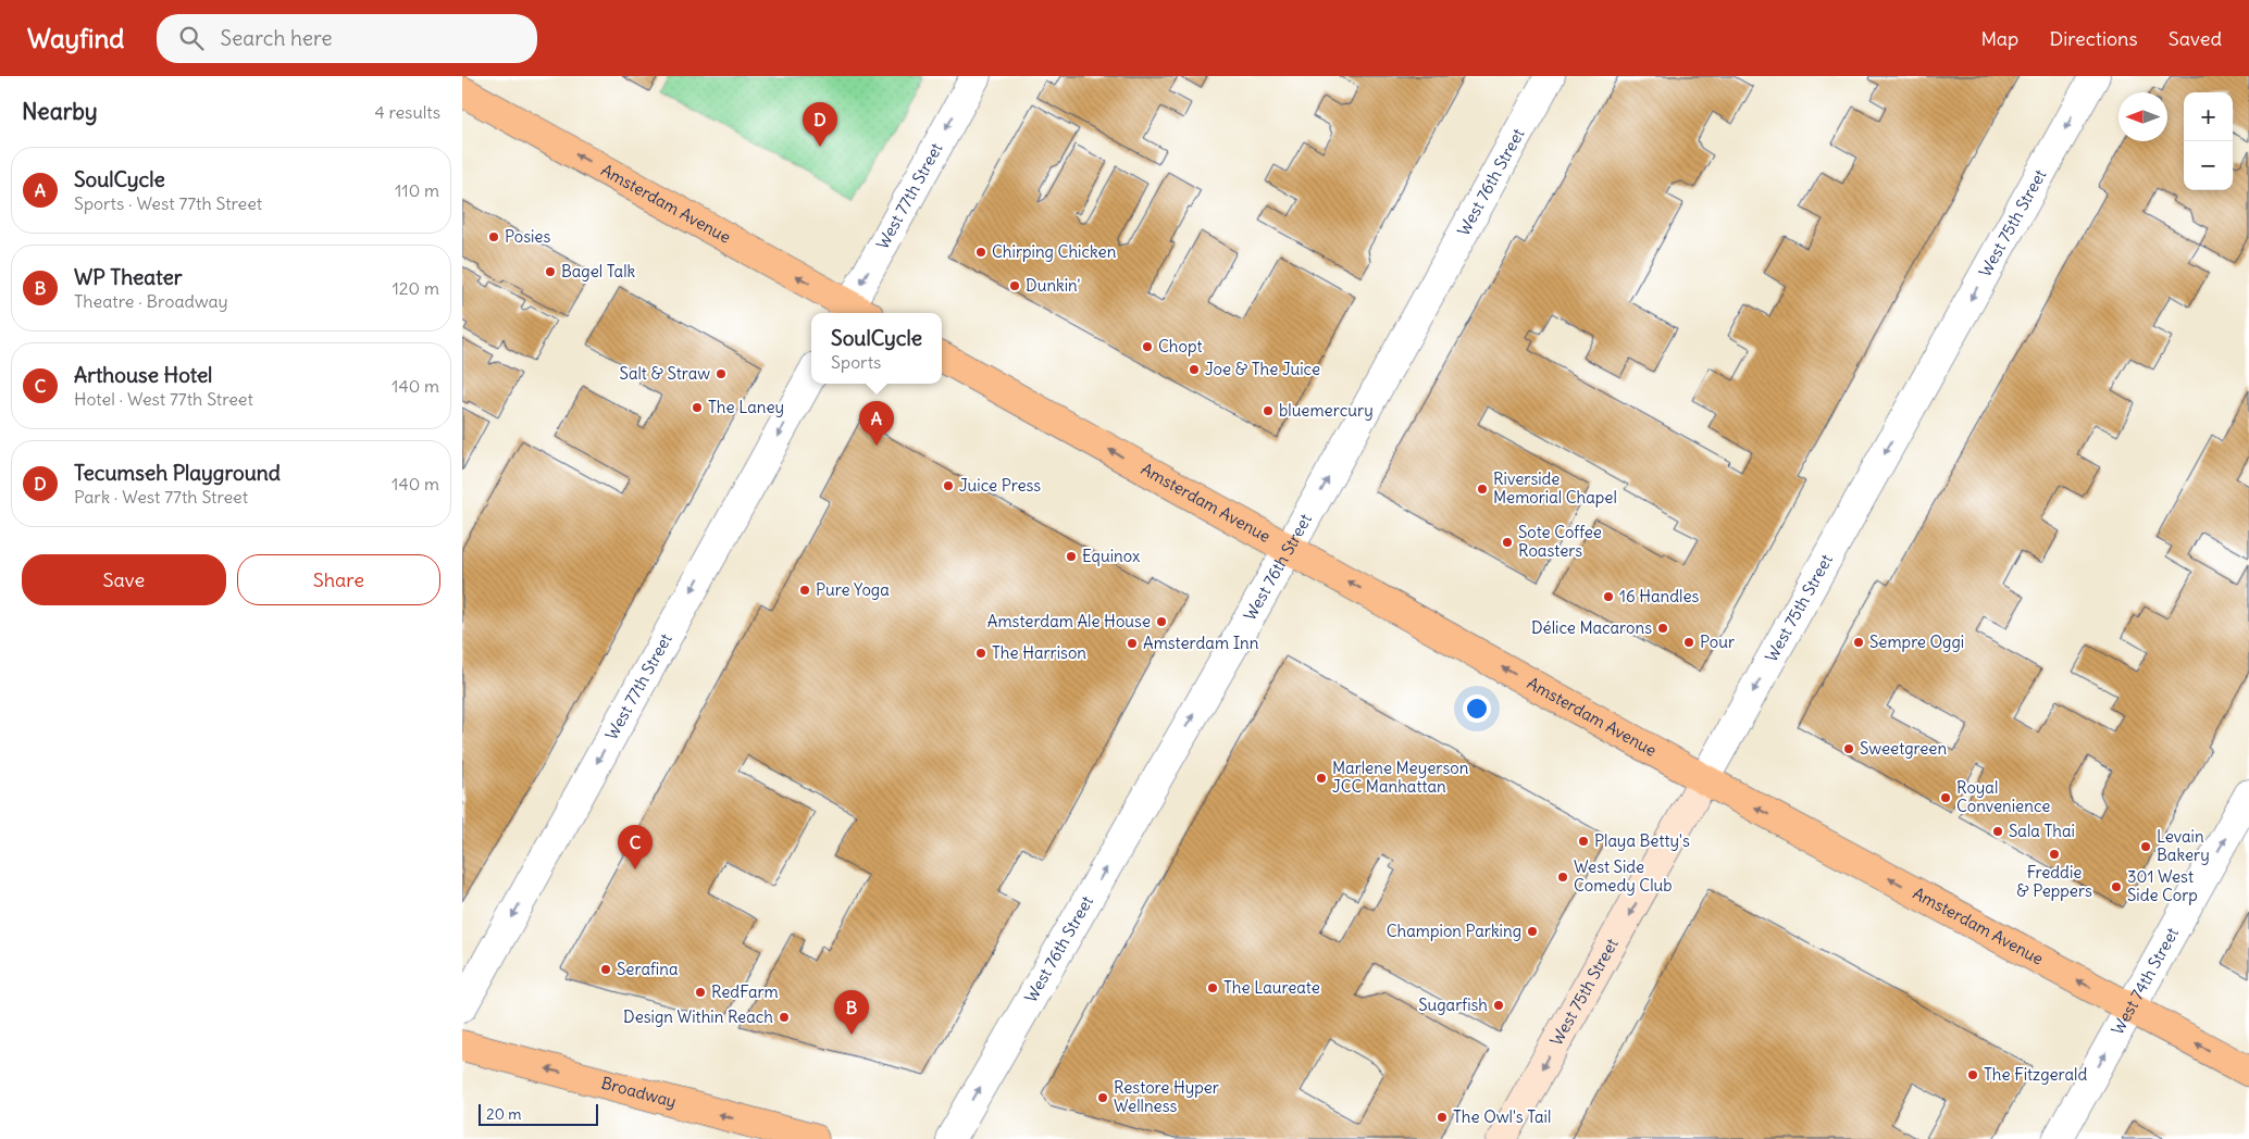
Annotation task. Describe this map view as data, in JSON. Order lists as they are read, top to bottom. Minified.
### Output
{"streets":{"main road":["Amsterdam Avenue","West 75th Street","Broadway"],"street":["West 76th Street","West 77th Street","West 74th Street"]},"crossings":[["West 76th Street","Amsterdam Avenue"],["West 77th Street","Amsterdam Avenue"],["Amsterdam Avenue","West 75th Street"],["Amsterdam Avenue","West 74th Street"]],"one_way":["West 76th Street","West 77th Street","Amsterdam Avenue","West 75th Street","West 74th Street","Broadway"],"places":["Posies","Chirping Chicken","Bagel Talk","Dunkin'","Chopt","Joe & The Juice","Salt & Straw","The Laney","bluemercury","Juice Press","Riverside Memorial Chapel","Sote Coffee Roasters","Equinox","Pure Yoga","16 Handles","Amsterdam Ale House","Délice Macarons","Pour","Sempre Oggi","Amsterdam Inn","The Harrison","Sweetgreen","Marlene Meyerson JCC Manhattan","Royal Convenience","Sala Thai","Playa Betty's","Levain Bakery","Freddie & Peppers","West Side Comedy Club","301 West Side Corp","Champion Parking","Serafina","The Laureate","RedFarm","Sugarfish","Design Within Reach","The Fitzgerald","Restore Hyper Wellness","The Owl's Tail"],"scale_bar":"20 m","north":"left","page":{"header":"Wayfind","search":"Search here","nav":["Map","Directions","Saved"],"heading":["Nearby","4 results"],"map_buttons":["+","−"],"pins":["D","A","C","B"],"list":[{"mark":"A","name":"SoulCycle","note":"Sports · West 77th Street","value":"110 m"},{"mark":"B","name":"WP Theater","note":"Theatre · Broadway","value":"120 m"},{"mark":"C","name":"Arthouse Hotel","note":"Hotel · West 77th Street","value":"140 m"},{"mark":"D","name":"Tecumseh Playground","note":"Park · West 77th Street","value":"140 m"}],"popup":["SoulCycle","Sports"],"buttons":["Save","Share"],"scale":"20 m"}}
